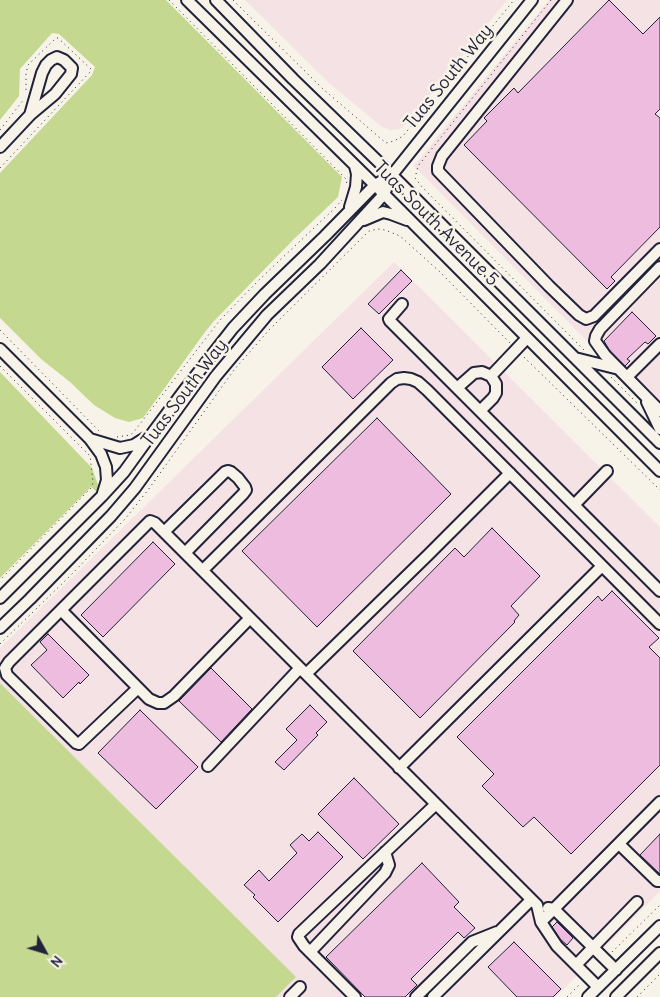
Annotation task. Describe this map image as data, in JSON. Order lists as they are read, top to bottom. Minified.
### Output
{"streets":{"street":["Tuas South Way","Tuas South Avenue 5"]},"crossings":[["Tuas South Way","Tuas South Avenue 5"]],"north":"bottom right"}
